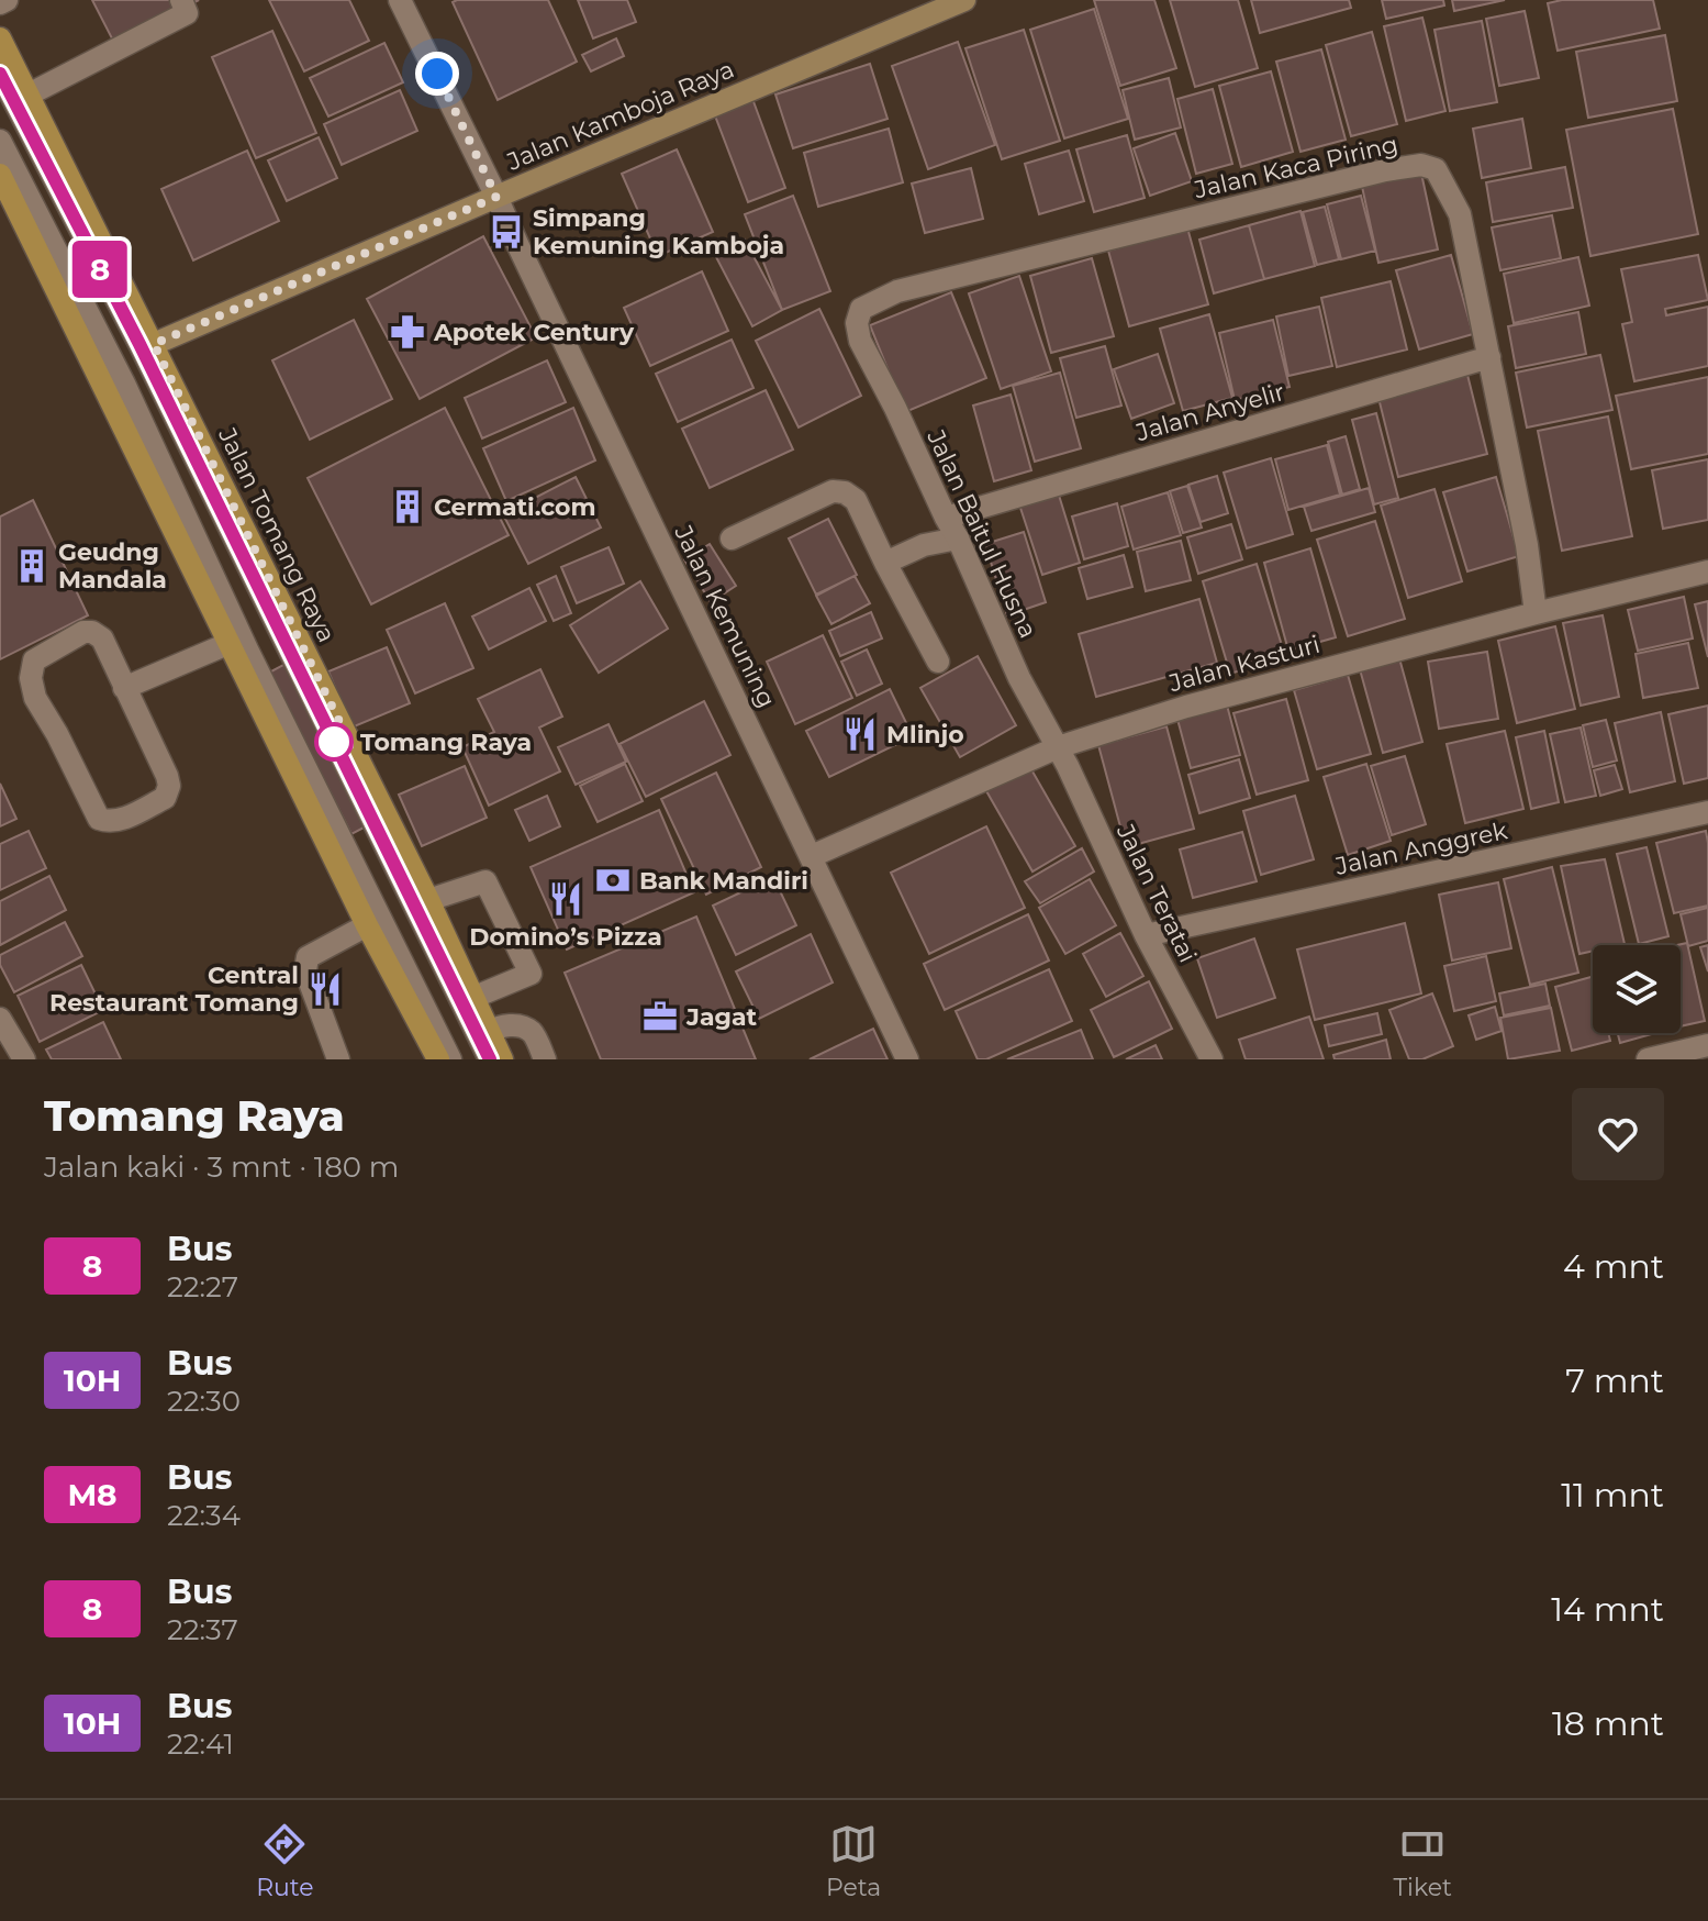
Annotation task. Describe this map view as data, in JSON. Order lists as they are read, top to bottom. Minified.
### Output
{"streets":{"main road":["Jalan Tomang Raya"],"street":["Jalan Kamboja Raya","Jalan Kaca Piring","Jalan Anyelir","Jalan Baitul Husna","Jalan Kemuning","Jalan Kasturi","Jalan Anggrek","Jalan Teratai"]},"crossings":[["Jalan Kamboja Raya","Jalan Tomang Raya"],["Jalan Kamboja Raya","Jalan Kemuning"],["Jalan Kaca Piring","Jalan Anyelir"],["Jalan Kaca Piring","Jalan Baitul Husna"],["Jalan Kaca Piring","Jalan Kasturi"],["Jalan Anyelir","Jalan Baitul Husna"],["Jalan Baitul Husna","Jalan Kasturi"],["Jalan Baitul Husna","Jalan Teratai"],["Jalan Kemuning","Jalan Kasturi"],["Jalan Kasturi","Jalan Teratai"],["Jalan Anggrek","Jalan Teratai"]],"places":{"bus stop":["Simpang Kemuning Kamboja"],"pharmacy":["Apotek Century"],"building":["Cermati.com","Geudng Mandala"],"restaurant":["Mlinjo","Domino’s Pizza","Central Restaurant Tomang"],"other":["Tomang Raya"],"bank":["Bank Mandiri"],"office":["Jagat"]},"lines":["bus line 8"],"page":{"on_map":"8","heading":["Tomang Raya","Jalan kaki · 3 mnt · 180 m"],"list":[{"mark":"8","name":"Bus","note":"22:27","value":"4 mnt"},{"mark":"10H","name":"Bus","note":"22:30","value":"7 mnt"},{"mark":"M8","name":"Bus","note":"22:34","value":"11 mnt"},{"mark":"8","name":"Bus","note":"22:37","value":"14 mnt"},{"mark":"10H","name":"Bus","note":"22:41","value":"18 mnt"}],"tabs":["Rute","Peta","Tiket"]}}
